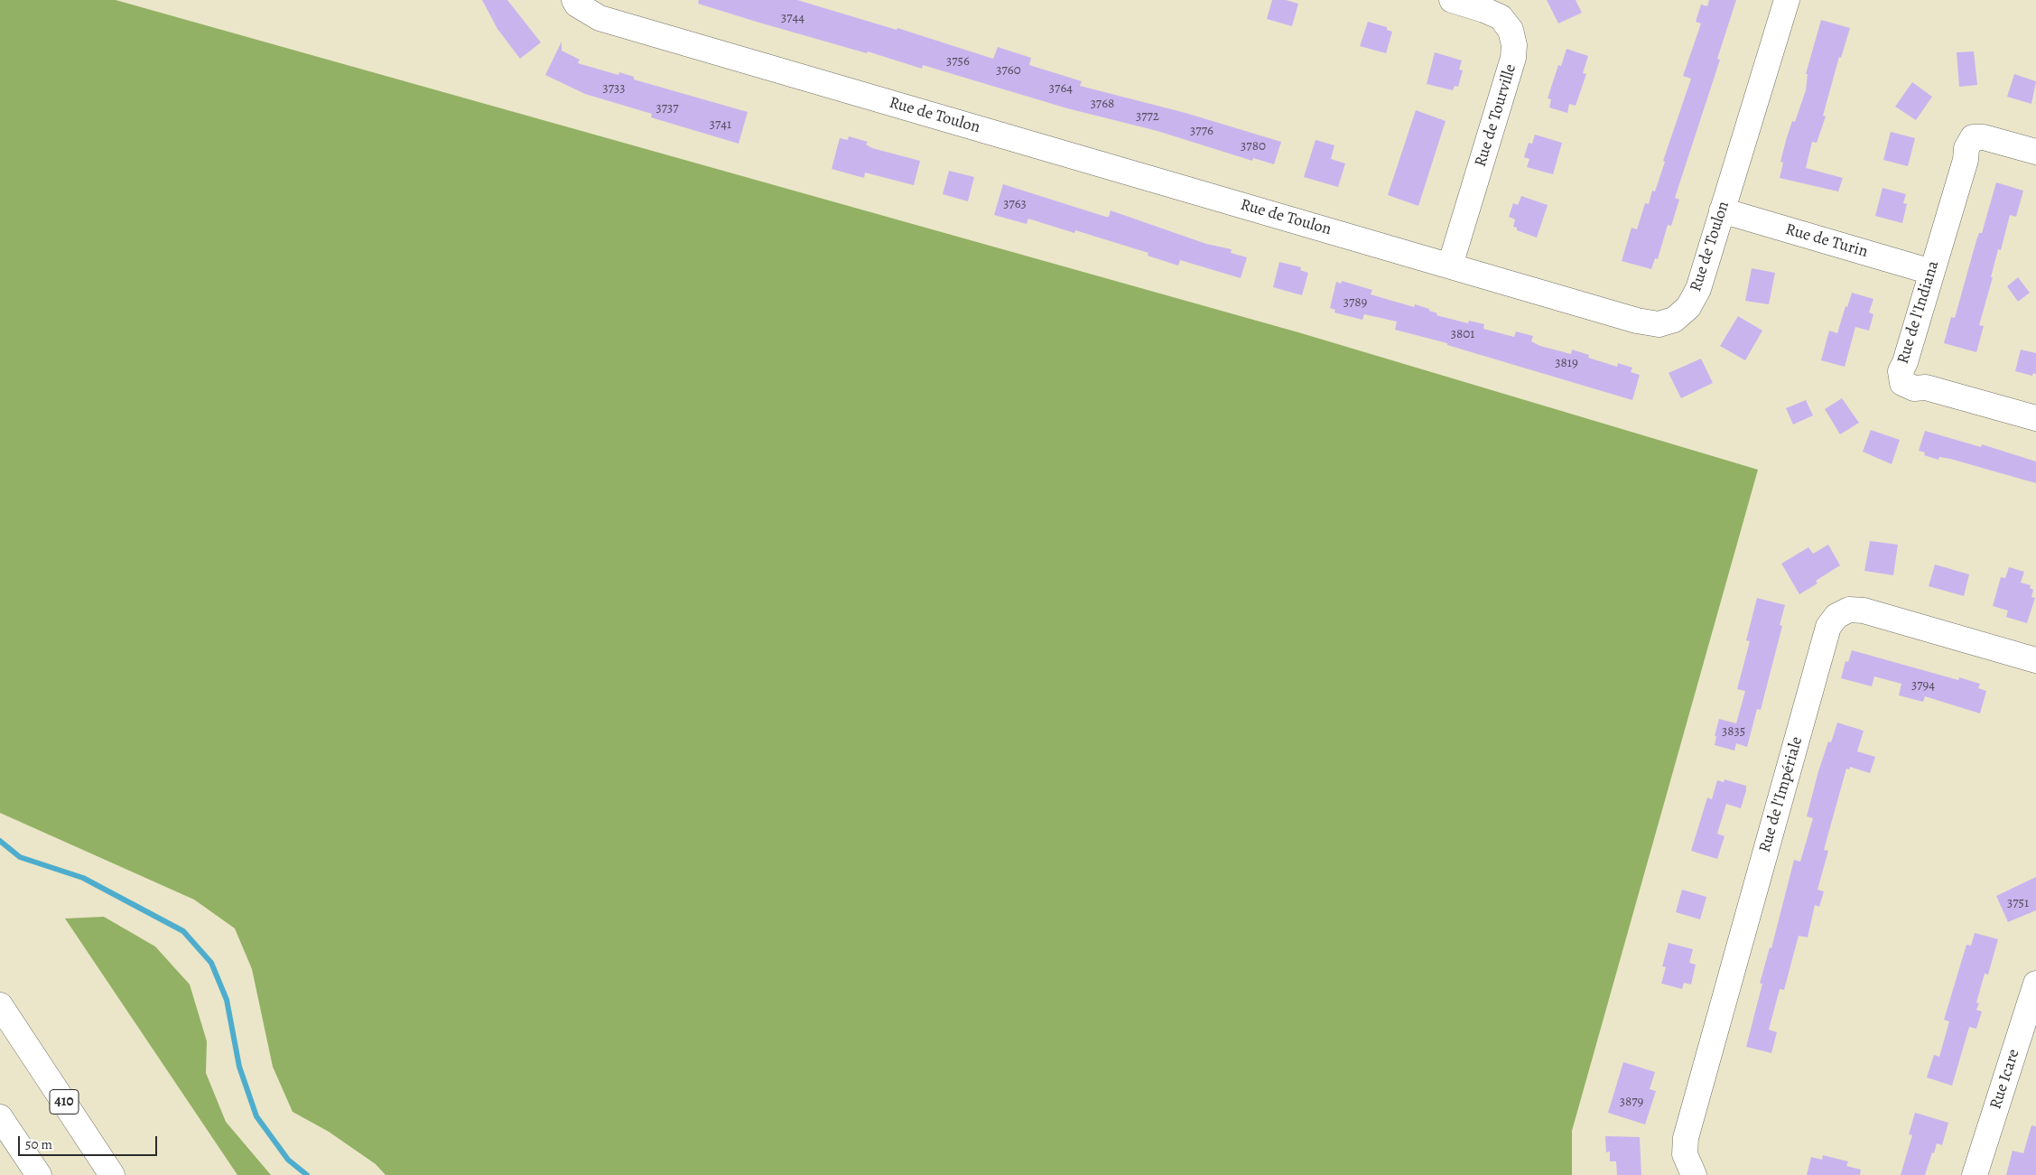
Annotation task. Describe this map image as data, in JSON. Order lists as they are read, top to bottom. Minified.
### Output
{"streets":{"main road":["Rue de Toulon","Rue de Tourville","Rue de Turin","Rue de l'Indiana","Rue de l'Impériale","Rue Icare","410"]},"crossings":[["Rue de Toulon","Rue de Tourville"],["Rue de Toulon","Rue de Turin"],["Rue de Turin","Rue de l'Indiana"]],"house_numbers":["3744","3756","3760","3733","3764","3768","3737","3772","3741","3776","3780","3763","3789","3801","3819","3794","3835","3751","3879"],"scale_bar":"50 m"}
